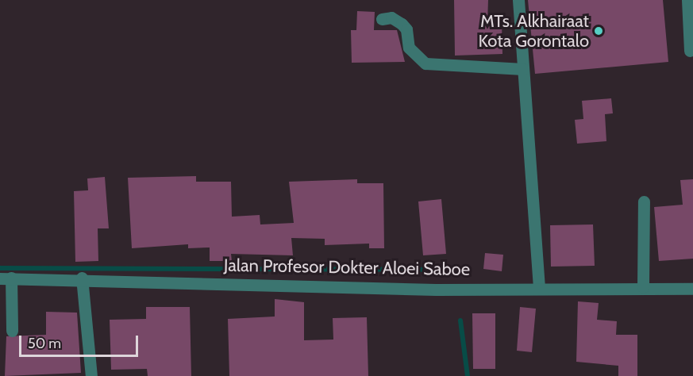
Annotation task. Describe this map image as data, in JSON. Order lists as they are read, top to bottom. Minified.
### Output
{"streets":{"street":["Jalan Profesor Dokter Aloei Saboe"]},"places":["MTs. Alkhairaat Kota Gorontalo"],"scale_bar":"50 m"}
